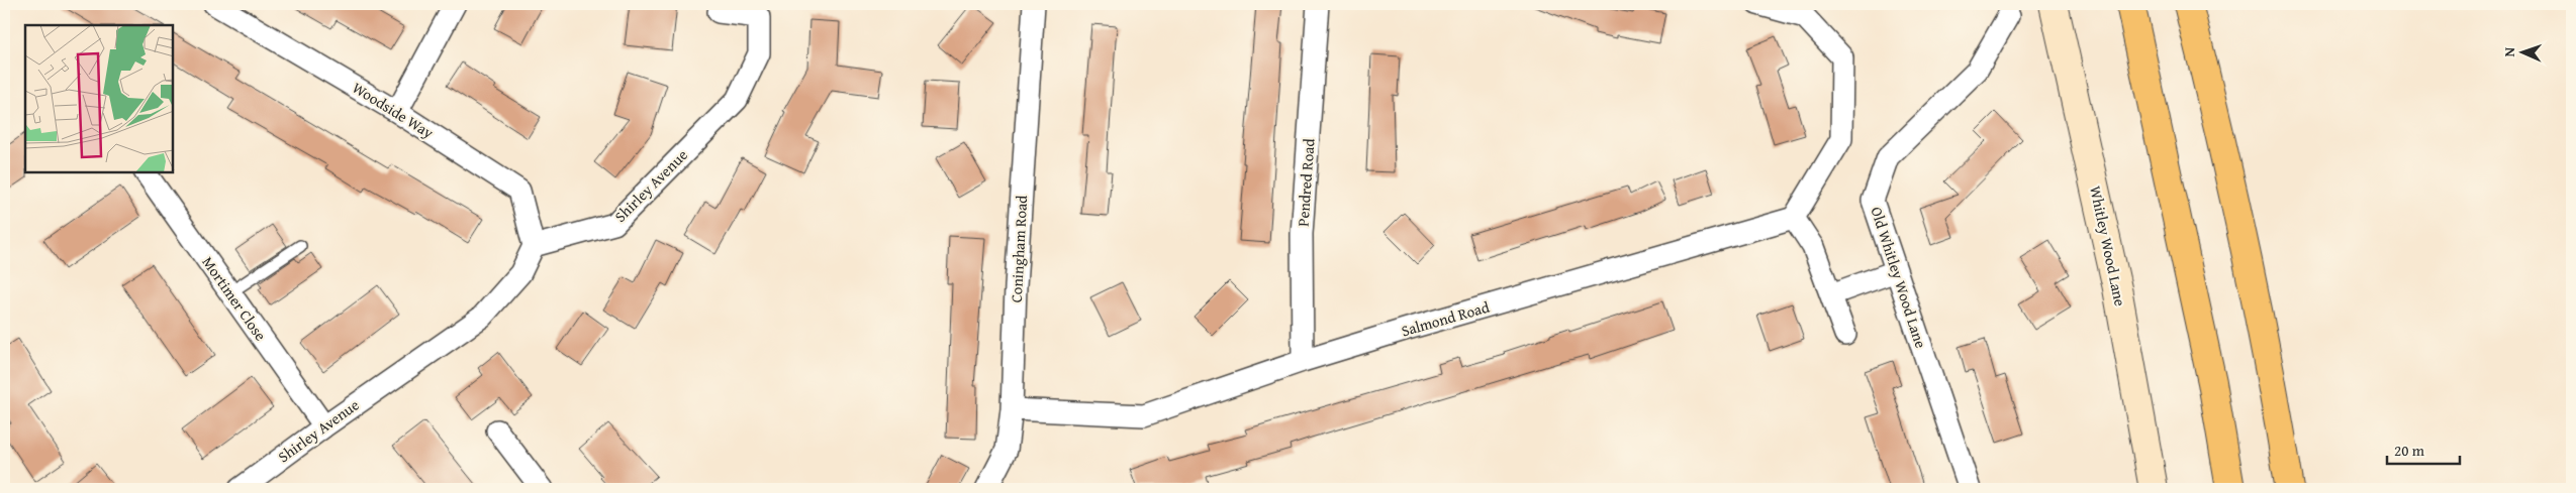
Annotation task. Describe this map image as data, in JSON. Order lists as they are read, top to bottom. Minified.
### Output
{"streets":{"main road":["Whitley Wood Lane"],"street":["Woodside Way","Pendred Road","Shirley Avenue","Coningham Road","Old Whitley Wood Lane","Mortimer Close","Salmond Road"]},"crossings":[["Woodside Way","Shirley Avenue"],["Pendred Road","Salmond Road"],["Shirley Avenue","Mortimer Close"],["Coningham Road","Salmond Road"]],"scale_bar":"20 m","north":"left"}
